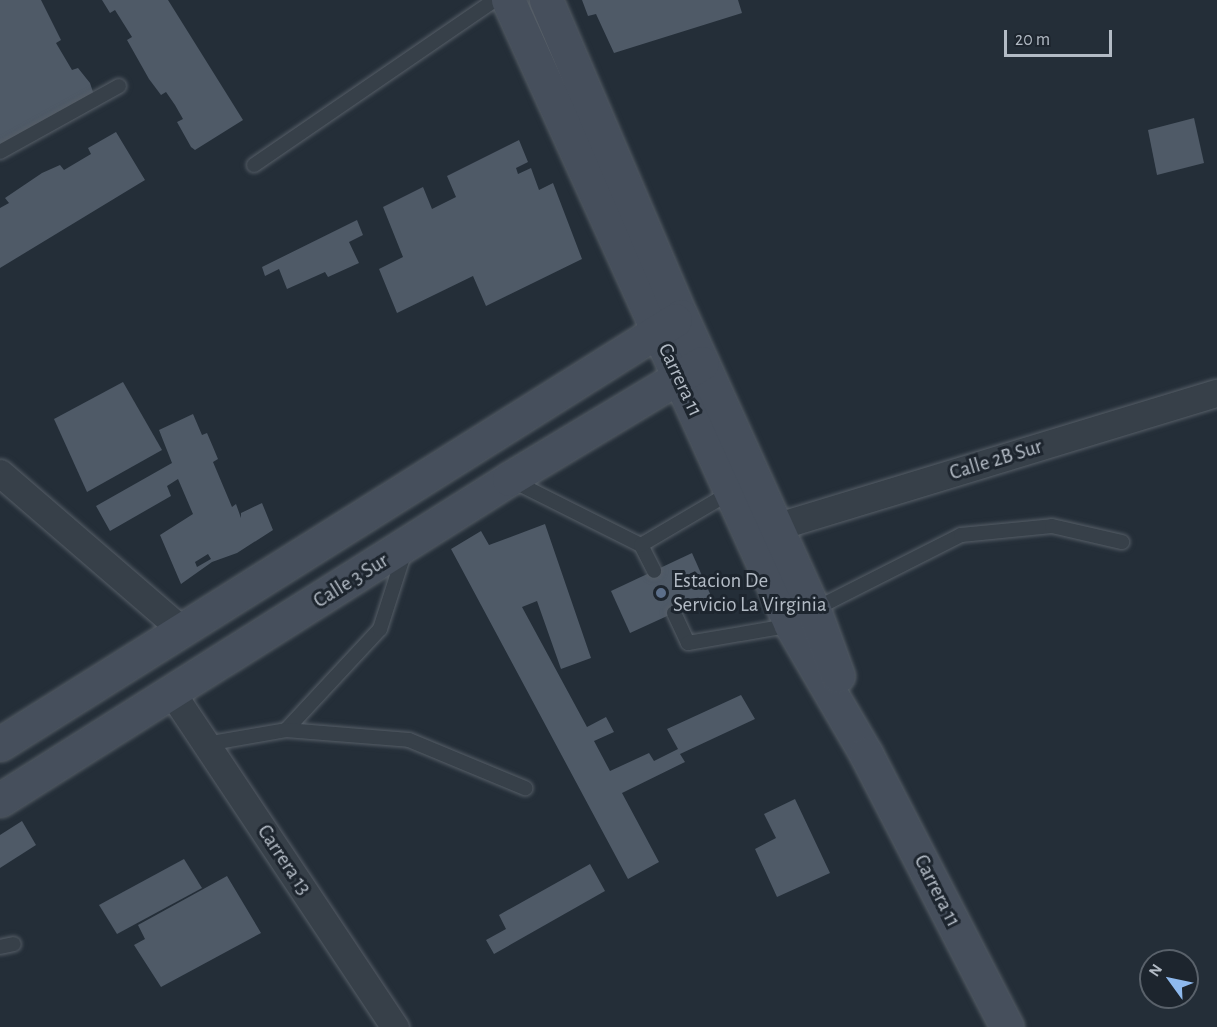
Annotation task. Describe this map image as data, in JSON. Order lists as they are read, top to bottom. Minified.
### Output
{"streets":{"main road":["Carrera 11","Calle 3 Sur"],"street":["Calle 2B Sur","Carrera 13"]},"crossings":[["Carrera 11","Calle 2B Sur"],["Carrera 11","Calle 3 Sur"],["Calle 3 Sur","Carrera 13"]],"places":["Estacion De Servicio La Virginia"],"scale_bar":"20 m","north":"top left"}
